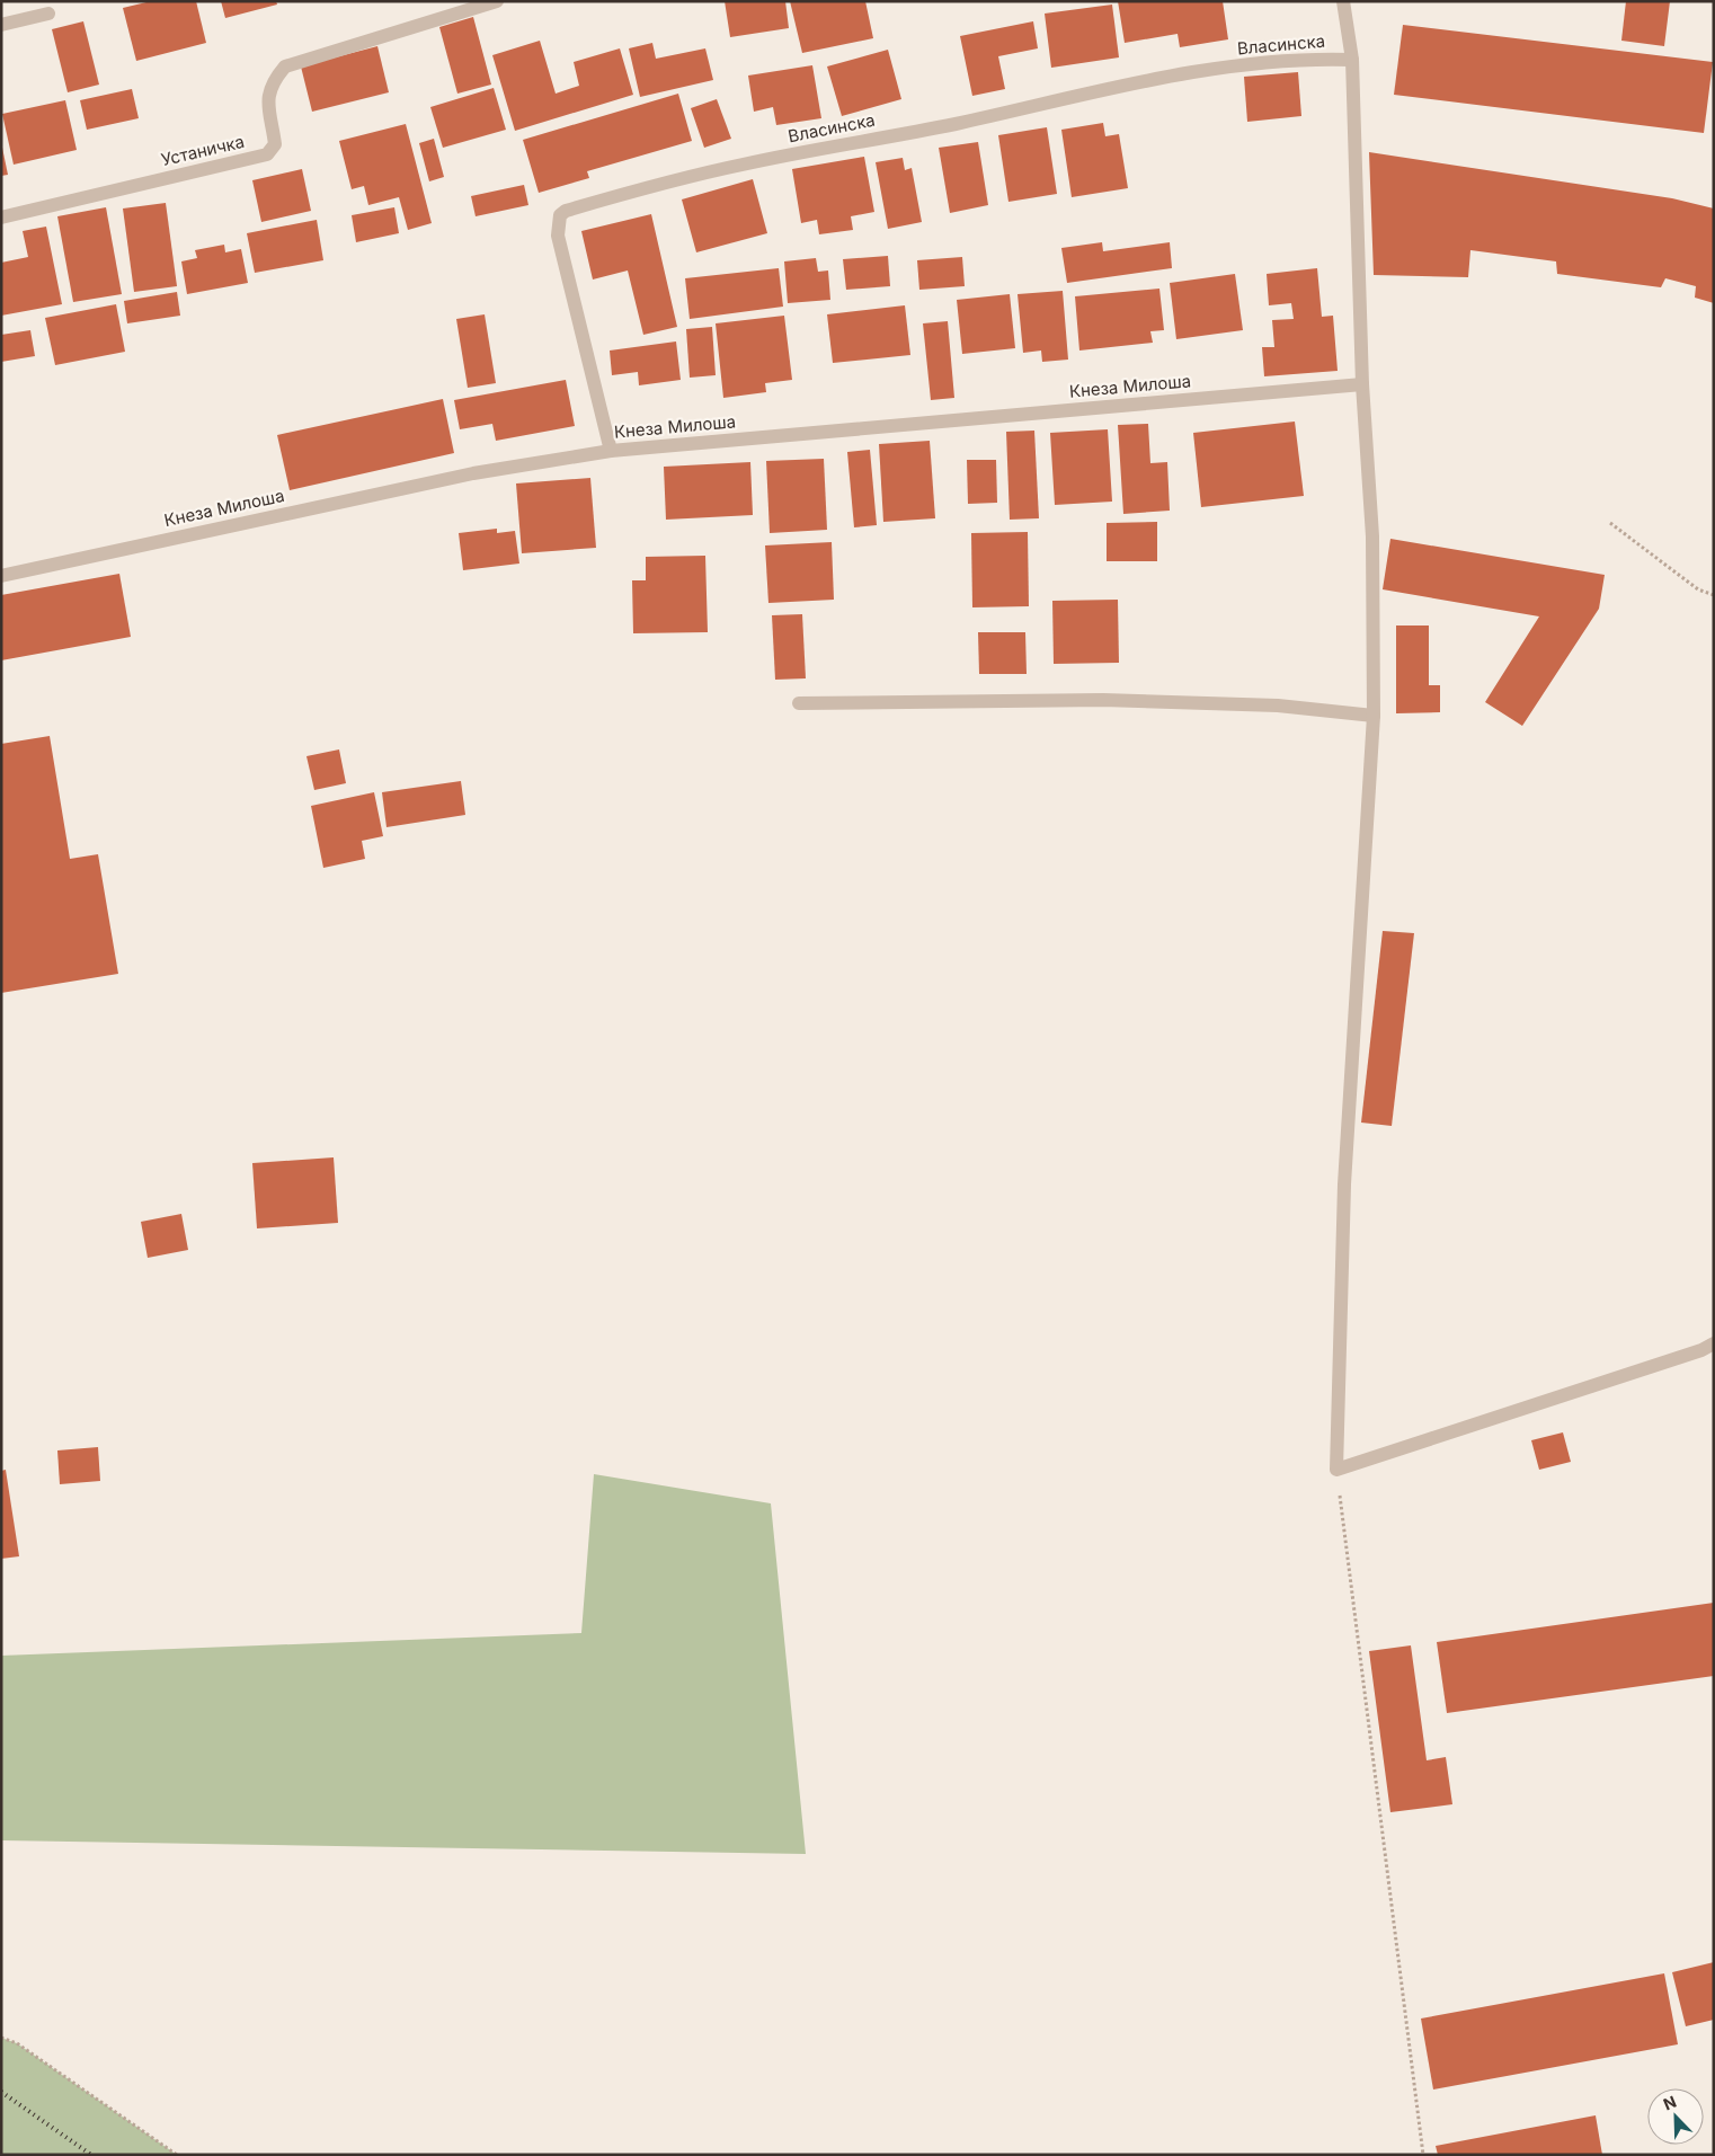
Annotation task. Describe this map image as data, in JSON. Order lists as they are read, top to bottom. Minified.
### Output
{"streets":{"street":["Власинска","Устаничка","Кнеза Милоша"]},"crossings":[["Власинска","Кнеза Милоша"]],"north":"top left"}
